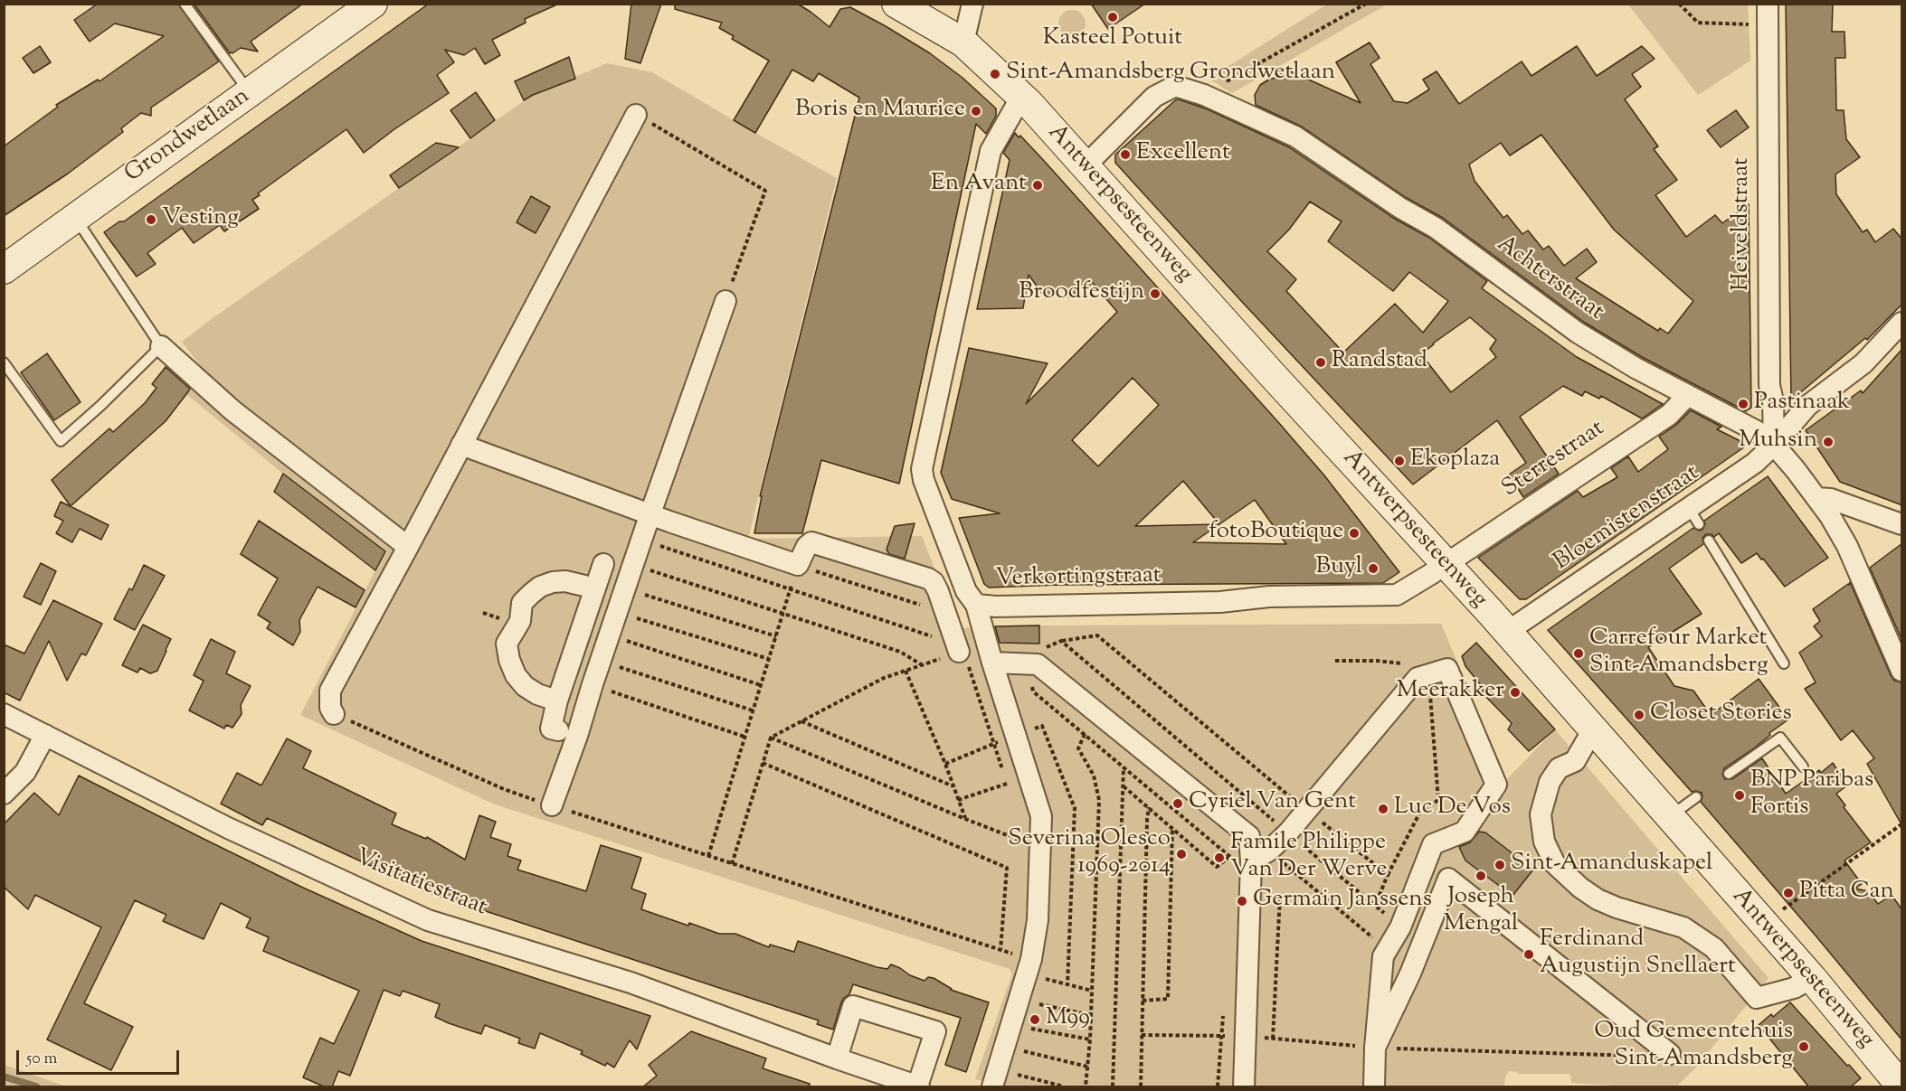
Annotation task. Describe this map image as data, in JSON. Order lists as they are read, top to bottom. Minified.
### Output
{"streets":{"main road":["Grondwetlaan","Antwerpsesteenweg"],"street":["Heiveldstraat","Achterstraat","Sterrestraat","Bloemistenstraat","Verkortingstraat","Visitatiestraat"]},"crossings":[["Antwerpsesteenweg","Achterstraat"],["Antwerpsesteenweg","Sterrestraat"],["Antwerpsesteenweg","Bloemistenstraat"],["Antwerpsesteenweg","Verkortingstraat"],["Heiveldstraat","Achterstraat"],["Heiveldstraat","Bloemistenstraat"],["Achterstraat","Sterrestraat"],["Achterstraat","Bloemistenstraat"],["Sterrestraat","Verkortingstraat"]],"places":["Kasteel Potuit","Sint-Amandsberg Grondwetlaan","Boris en Maurice","Excellent","En Avant","Vesting","Broodfestijn","Randstad","Pastinaak","Muhsin","Ekoplaza","fotoBoutique","Buyl","Carrefour Market Sint-Amandsberg","Meerakker","Closet Stories","BNP Paribas Fortis","Cyriel Van Gent","Luc De Vos","Severina Olesco 1969-2014","Famile Philippe Van Der Werve","Sint-Amanduskapel","Joseph Mengal","Pitta Can","Germain Janssens","Ferdinand Augustijn Snellaert","M99","Oud Gemeentehuis Sint-Amandsberg"],"scale_bar":"50 m"}
